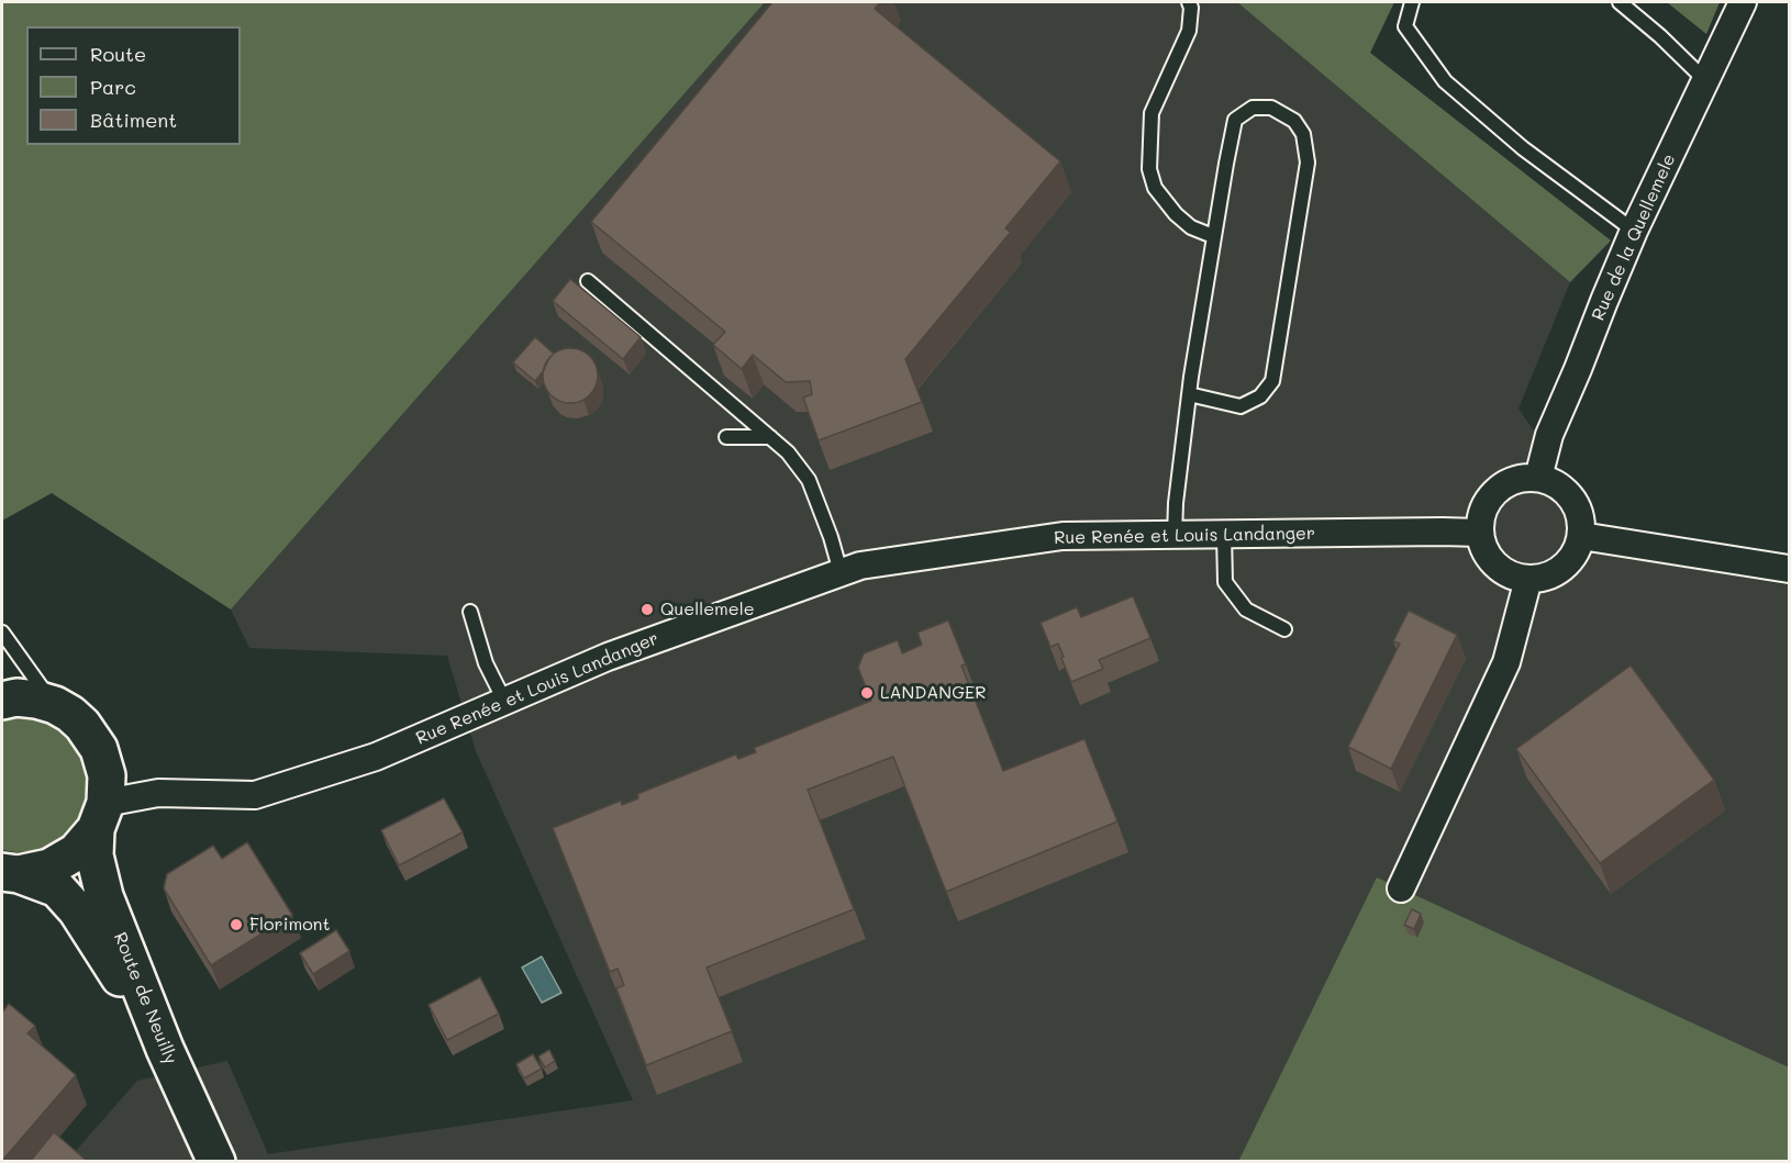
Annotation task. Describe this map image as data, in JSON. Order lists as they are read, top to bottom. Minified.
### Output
{"streets":{"main road":["Route de Neuilly"],"street":["Rue de la Quellemele","Rue Renée et Louis Landanger"]},"crossings":[["Rue de la Quellemele","Rue Renée et Louis Landanger"],["Rue Renée et Louis Landanger","Route de Neuilly"]],"places":["Quellemele","LANDANGER","Florimont"],"legend":["Route","Parc","Bâtiment"]}
